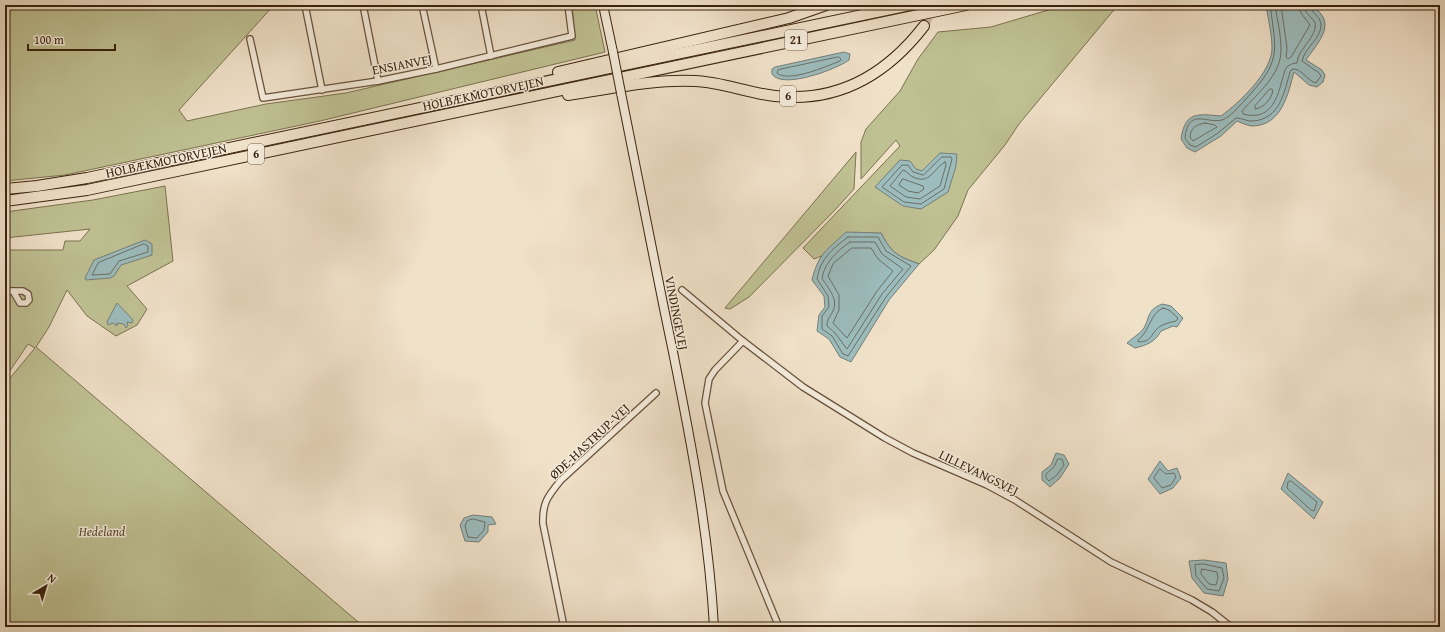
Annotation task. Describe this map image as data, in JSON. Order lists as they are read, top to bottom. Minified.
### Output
{"streets":{"highway":["21","HOLBÆKMOTORVEJEN","6"],"main road":["VINDINGEVEJ"],"street":["ENSIANVEJ","ØDE-HASTRUP-VEJ","LILLEVANGSVEJ"]},"crossings":[["HOLBÆKMOTORVEJEN","6"]],"parks":["Hedeland"],"scale_bar":"100 m","north":"top right"}
